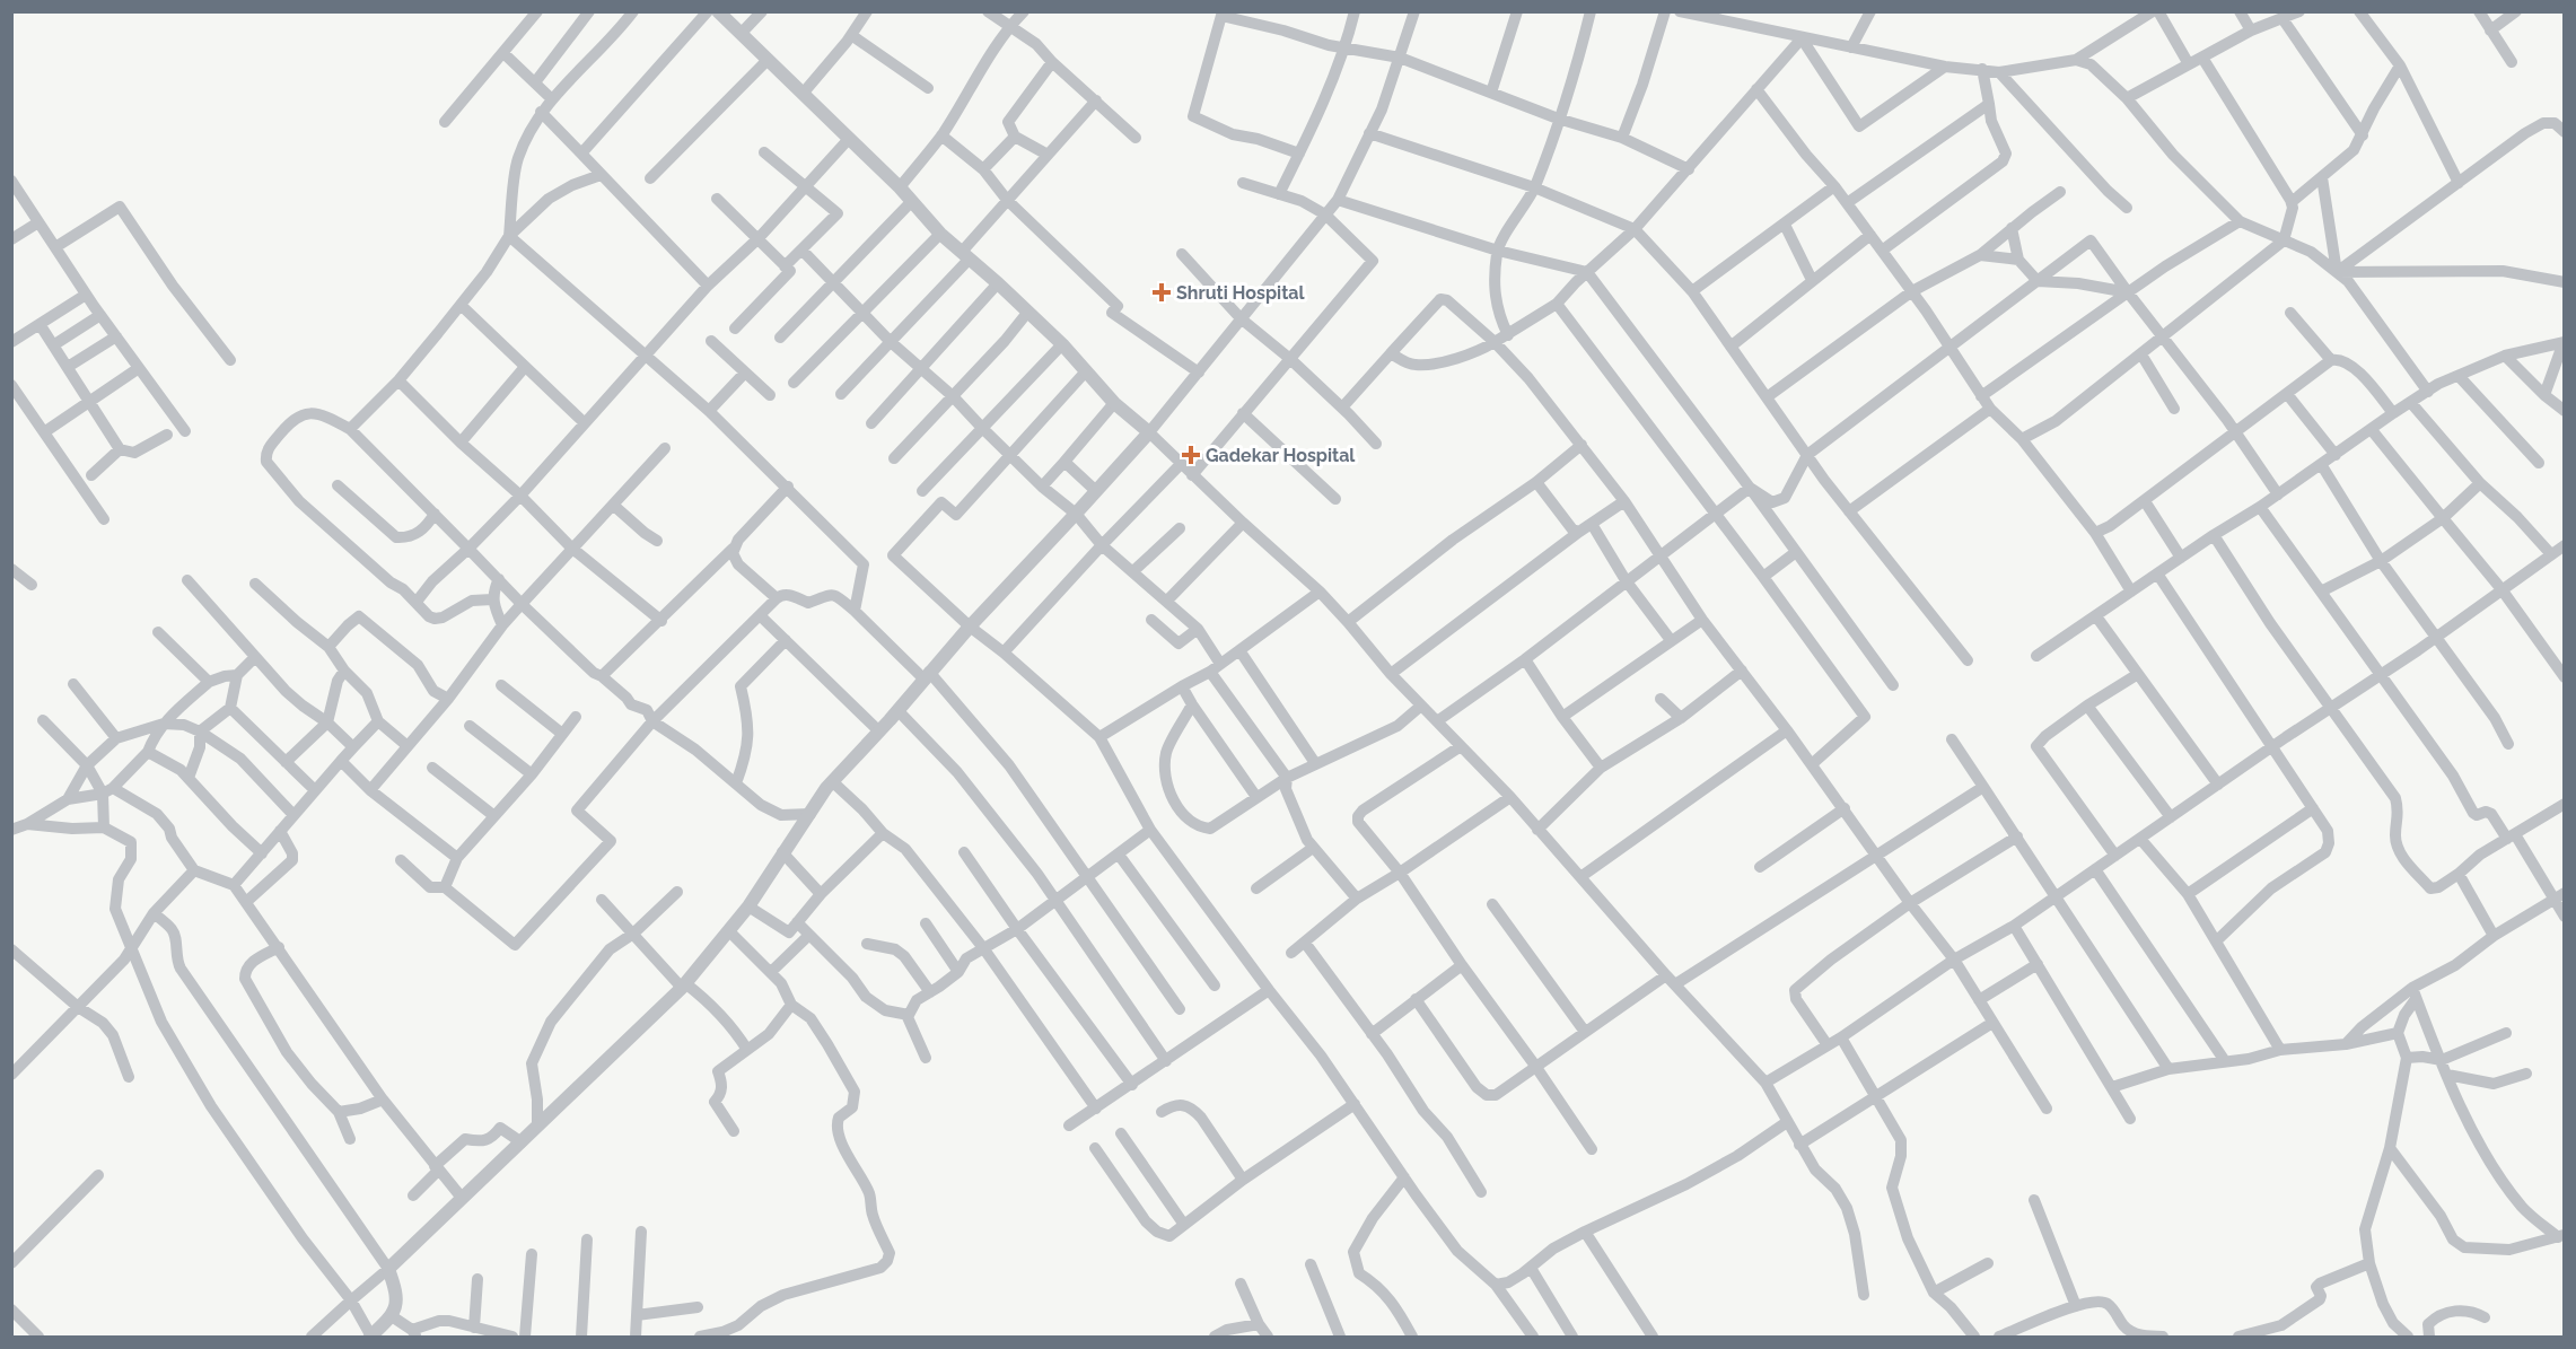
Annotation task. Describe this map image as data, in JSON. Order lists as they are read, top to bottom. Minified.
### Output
{"places":{"health":["Shruti Hospital","Gadekar Hospital"]}}
